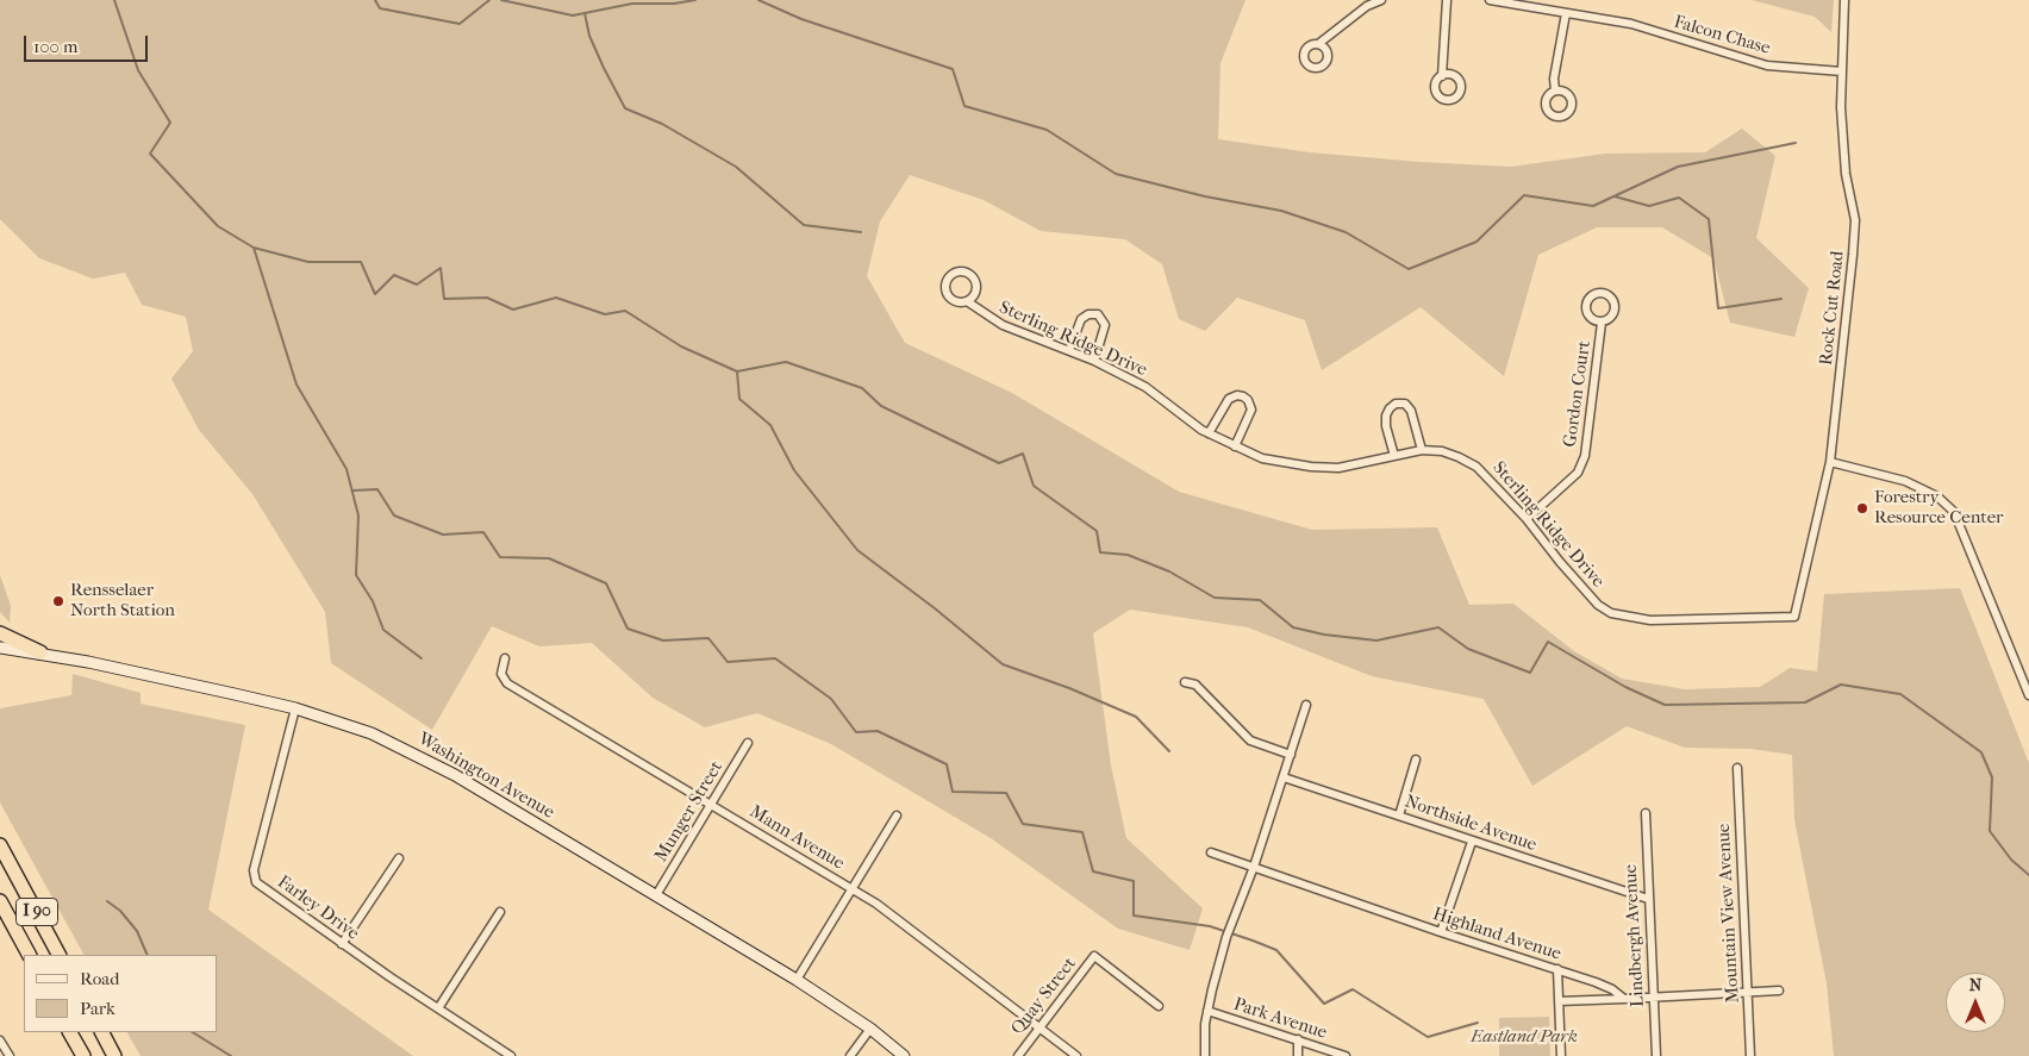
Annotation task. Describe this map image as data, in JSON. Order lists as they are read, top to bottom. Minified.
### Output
{"streets":{"highway":["I 90"],"street":["Falcon Chase","Rock Cut Road","Sterling Ridge Drive","Gordon Court","Washington Avenue","Munger Street","Northside Avenue","Mann Avenue","Farley Drive","Mountain View Avenue","Highland Avenue","Lindbergh Avenue","Quay Street","Park Avenue"]},"crossings":[["Falcon Chase","Rock Cut Road"],["Rock Cut Road","Sterling Ridge Drive"],["Sterling Ridge Drive","Gordon Court"],["Washington Avenue","Munger Street"],["Washington Avenue","Farley Drive"],["Munger Street","Mann Avenue"],["Northside Avenue","Lindbergh Avenue"],["Mann Avenue","Quay Street"]],"parks":["Eastland Park"],"places":["Forestry Resource Center","Rensselaer North Station"],"legend":["Road","Park"],"scale_bar":"100 m","north":"top"}
